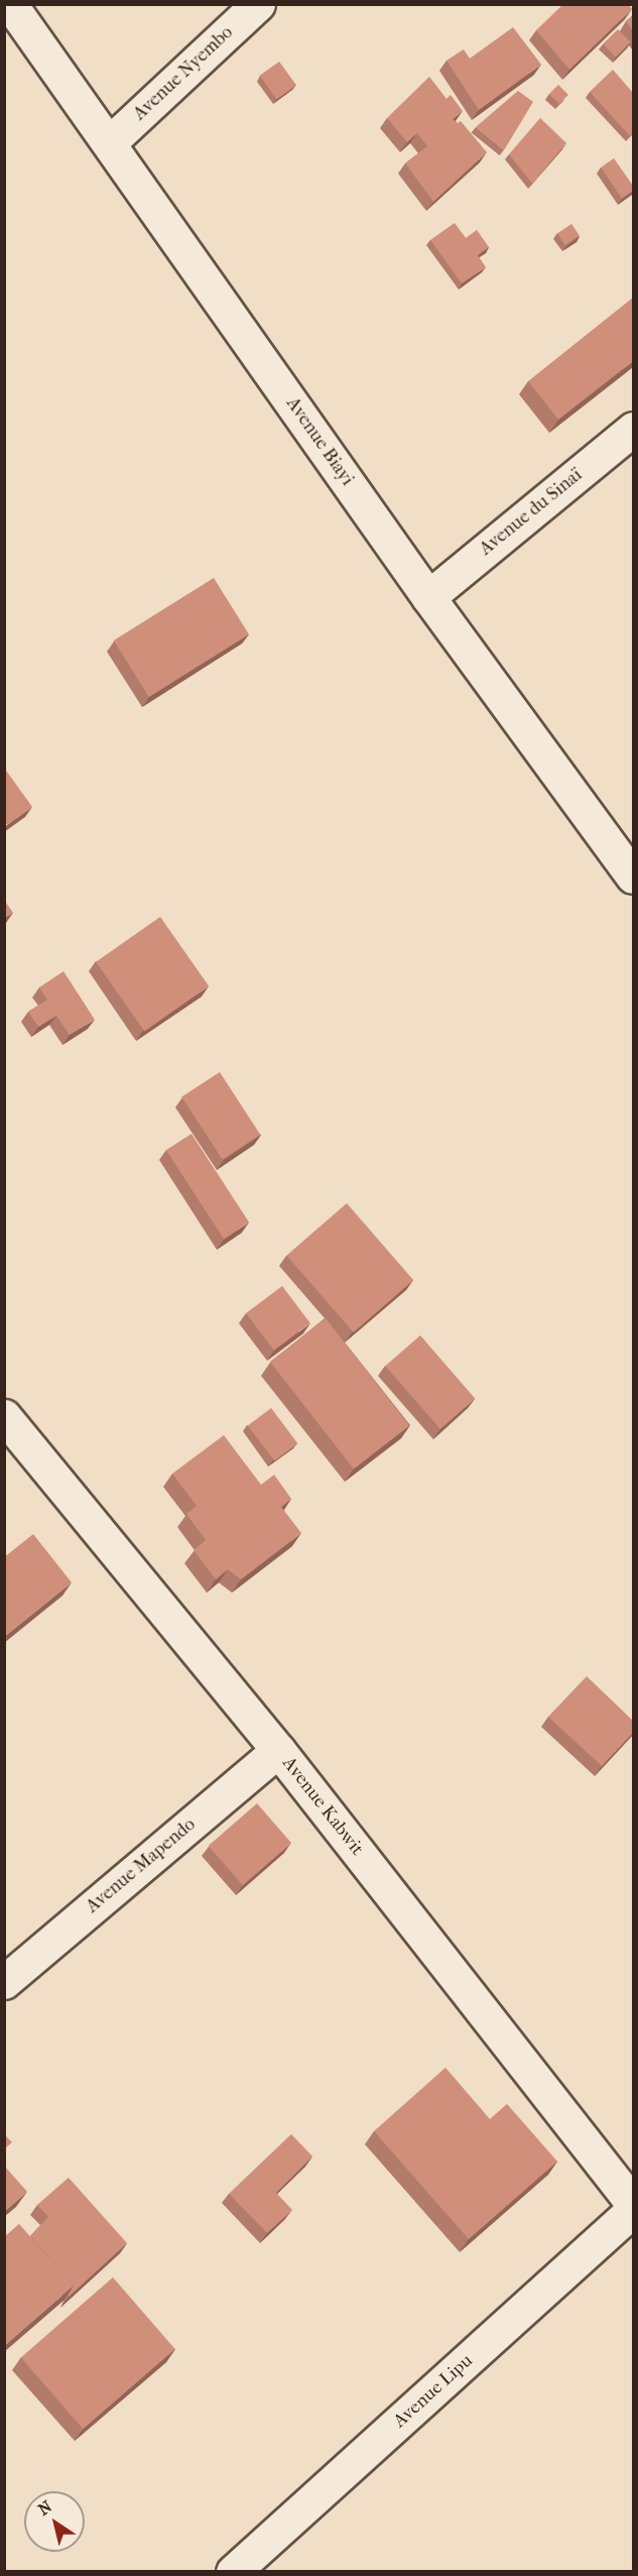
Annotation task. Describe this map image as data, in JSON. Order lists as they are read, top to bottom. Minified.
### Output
{"streets":{"street":["Avenue Nyembo","Avenue Biayi","Avenue du Sinaï","Avenue Kabwit","Avenue Mapendo","Avenue Lipu"]},"crossings":[["Avenue Nyembo","Avenue Biayi"],["Avenue Biayi","Avenue du Sinaï"],["Avenue Kabwit","Avenue Mapendo"]],"north":"top left"}
